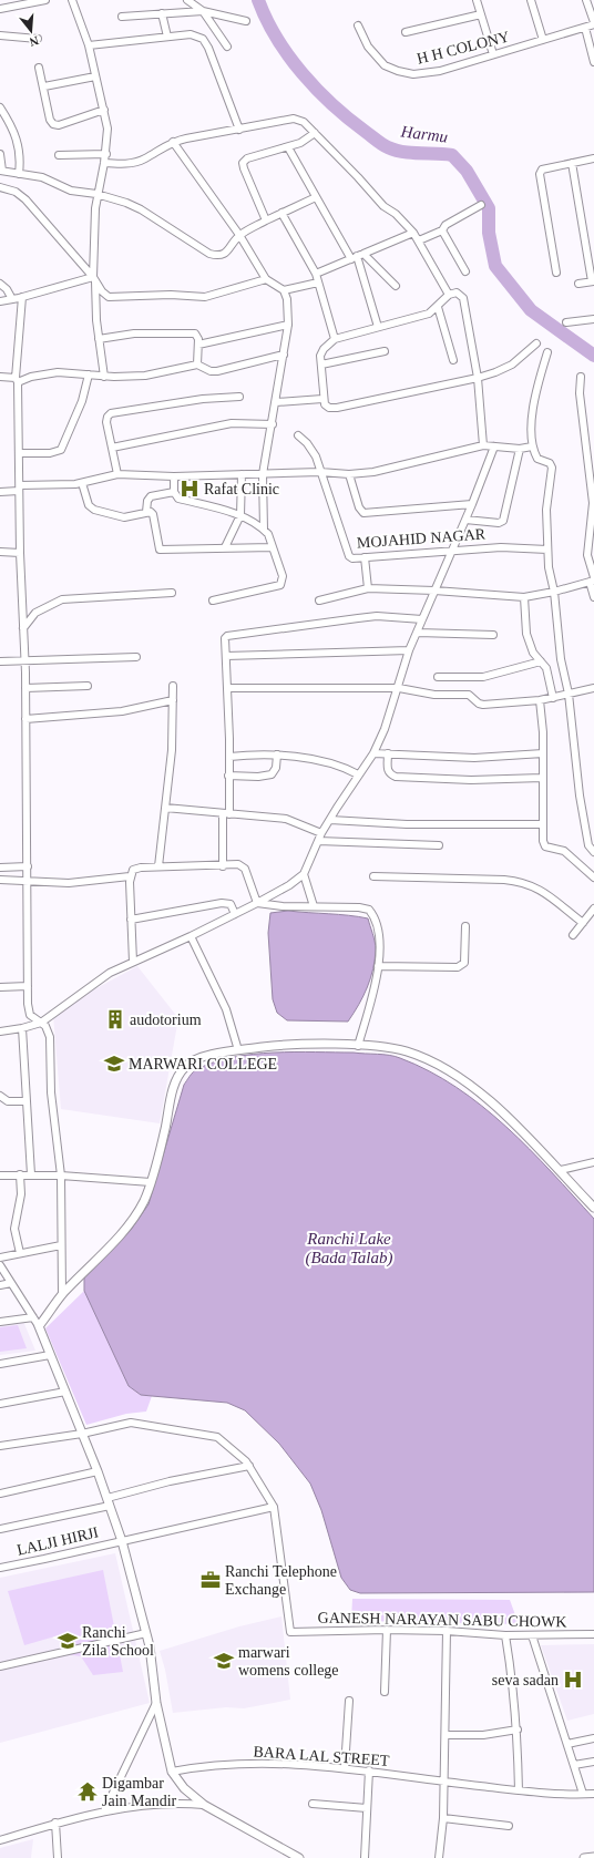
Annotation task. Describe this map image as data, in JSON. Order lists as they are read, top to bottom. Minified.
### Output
{"streets":{"street":["H H COLONY","MOJAHID NAGAR","LALJI HIRJI","GANESH NARAYAN SABU CHOWK","BARA LAL STREET"]},"crossings":[["LALJI HIRJI","GANESH NARAYAN SABU CHOWK"]],"water":["Harmu","Ranchi Lake (Bada Talab)"],"places":{"hospital":["Rafat Clinic","seva sadan"],"building":["audotorium"],"school or university":["MARWARI COLLEGE","Ranchi Zila School","marwari womens college"],"office":["Ranchi Telephone Exchange"],"temple":["Digambar Jain Mandir"]},"north":"bottom"}
